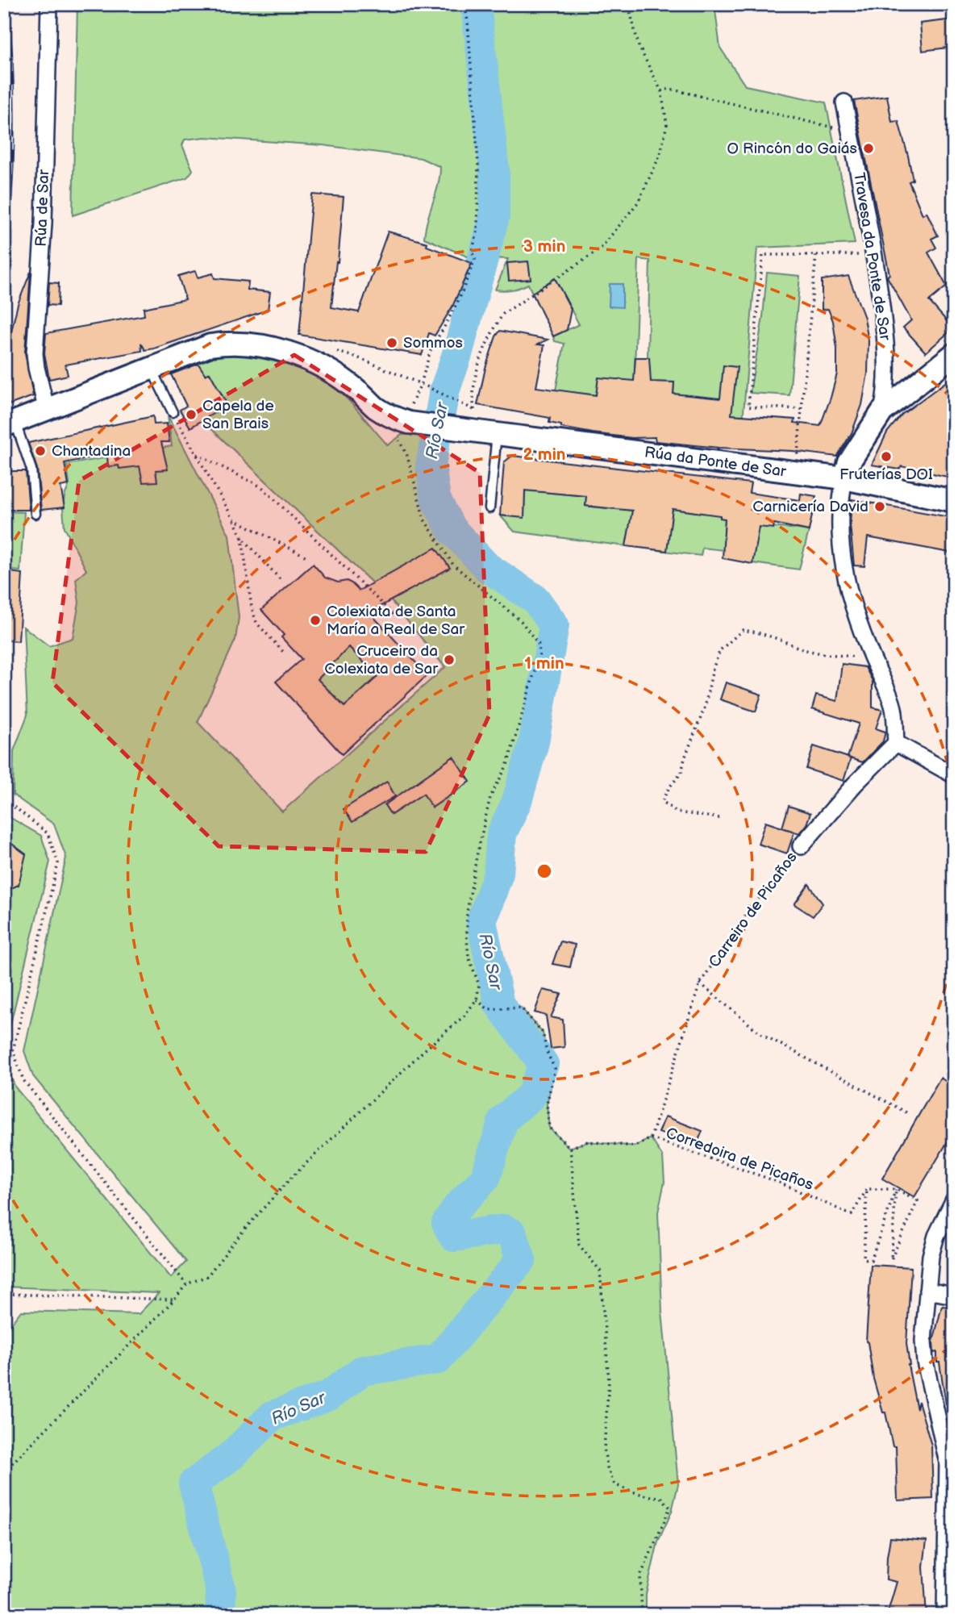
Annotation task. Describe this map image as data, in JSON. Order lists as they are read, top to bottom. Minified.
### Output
{"streets":{"street":["Rúa de Sar","Travesa da Ponte de Sar","Rúa da Ponte de Sar","Carreiro de Picaños"],"path":["Corredoira de Picaños"]},"crossings":[["Carreiro de Picaños","Corredoira de Picaños"]],"water":["Río Sar"],"places":["O Rincón do Gaiás","Sommos","Capela de San Brais","Chantadina","Fruterías DOI","Carnicería David","Colexiata de Santa María a Real de Sar","Cruceiro da Colexiata de Sar"],"rings":["3 min","2 min","1 min"]}
